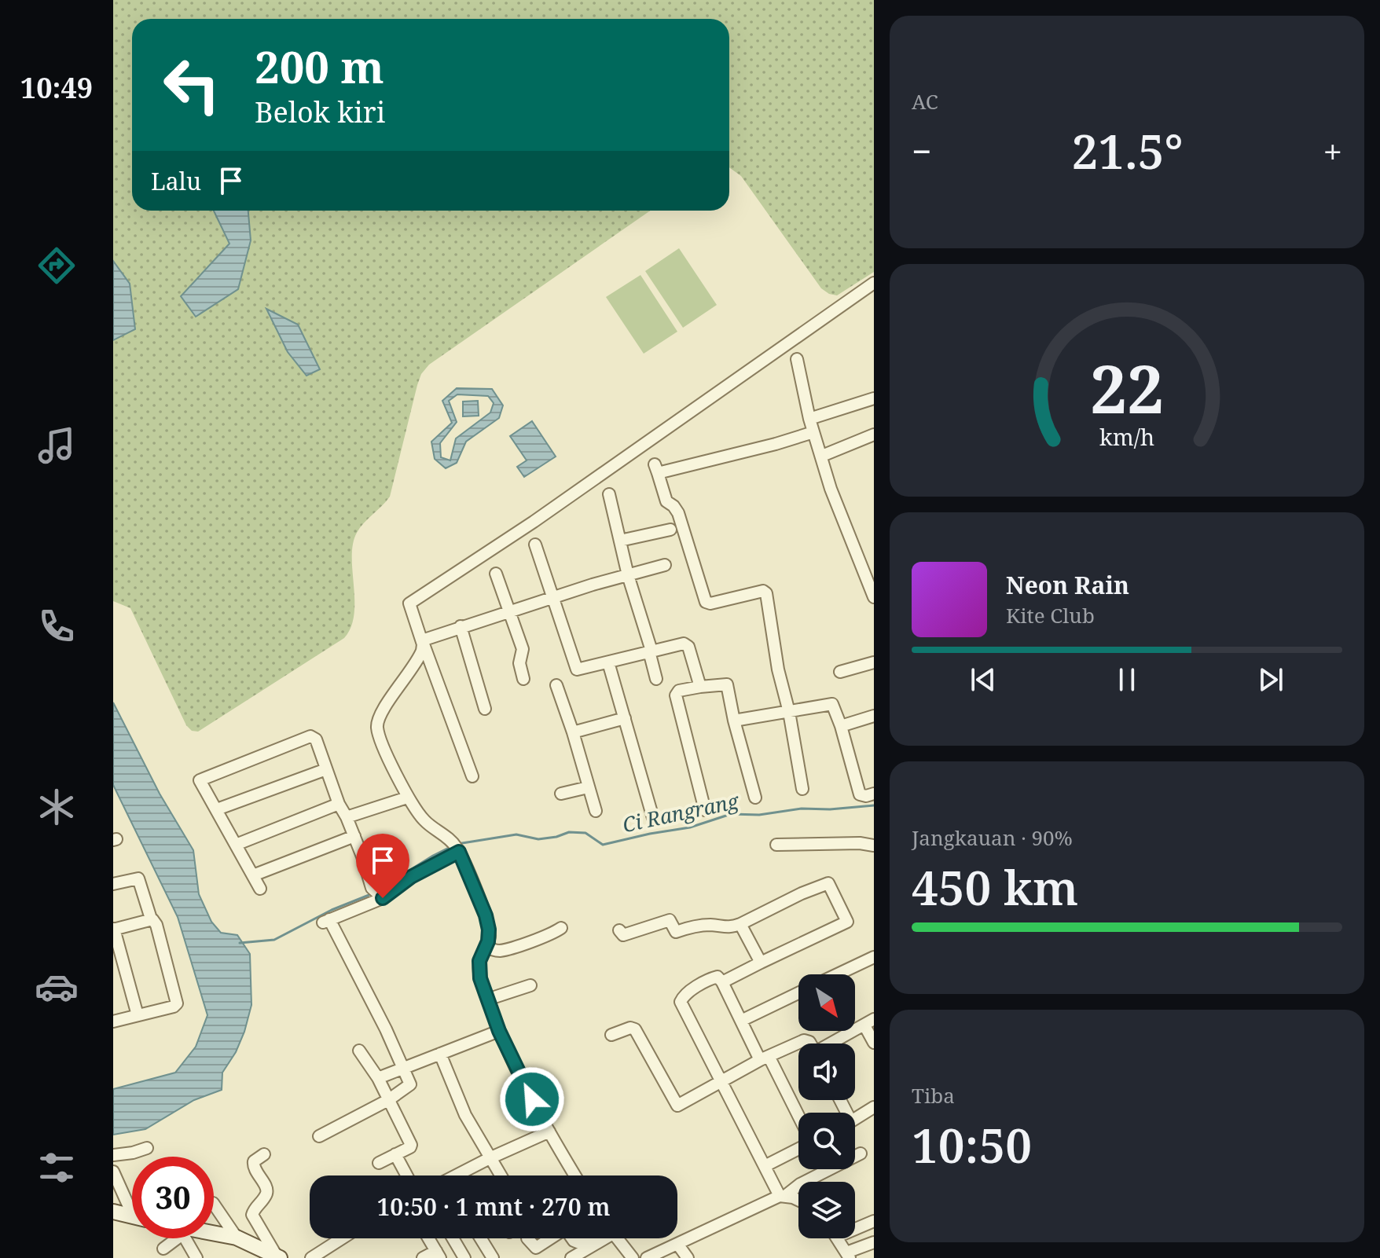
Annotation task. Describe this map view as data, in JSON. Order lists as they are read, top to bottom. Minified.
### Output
{"water":["Ci Rangrang"],"north":"bottom right","page":{"tabs":"10:49","tile":["AC",["Jangkauan · 90%","450 km"],["Tiba","10:50"]],"turn":["200 m","Belok kiri"],"heat":["−","21.5°","+"],"then":"Lalu","song":["Neon Rain","Kite Club"],"limit":"30","trip":"10:50 · 1 mnt · 270 m","gauge":["22","km/h"]}}
